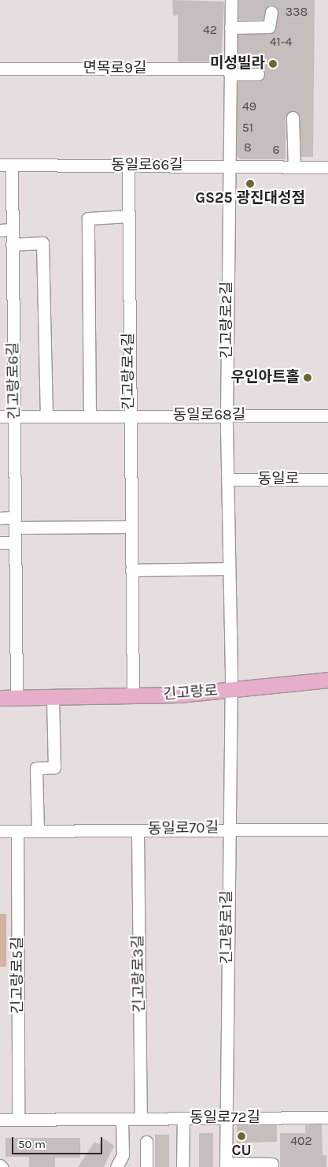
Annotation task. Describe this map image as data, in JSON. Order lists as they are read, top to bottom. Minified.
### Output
{"streets":{"main road":["긴고랑로"],"street":["면목로9길","동일로66길","긴고랑로2길","긴고랑로4길","긴고랑로6길","동일로68길","동일로","동일로70길","긴고랑로1길","긴고랑로3길","긴고랑로5길","동일로72길"]},"crossings":[["면목로9길","긴고랑로2길"],["동일로66길","긴고랑로2길"],["동일로66길","긴고랑로4길"],["동일로66길","긴고랑로6길"],["긴고랑로2길","동일로68길"],["긴고랑로2길","동일로"],["긴고랑로2길","긴고랑로"],["긴고랑로2길","긴고랑로1길"],["긴고랑로4길","동일로68길"],["긴고랑로4길","긴고랑로"],["긴고랑로6길","동일로68길"],["긴고랑로6길","긴고랑로"],["긴고랑로","긴고랑로1길"],["동일로70길","긴고랑로1길"],["동일로70길","긴고랑로3길"],["동일로70길","긴고랑로5길"],["긴고랑로1길","동일로72길"],["긴고랑로3길","동일로72길"],["긴고랑로5길","동일로72길"]],"places":["미성빌라","GS25 광진대성점","우인아트홀","CU"],"house_numbers":["338","42","41-4","49","51","8","6","402"],"scale_bar":"50 m"}
